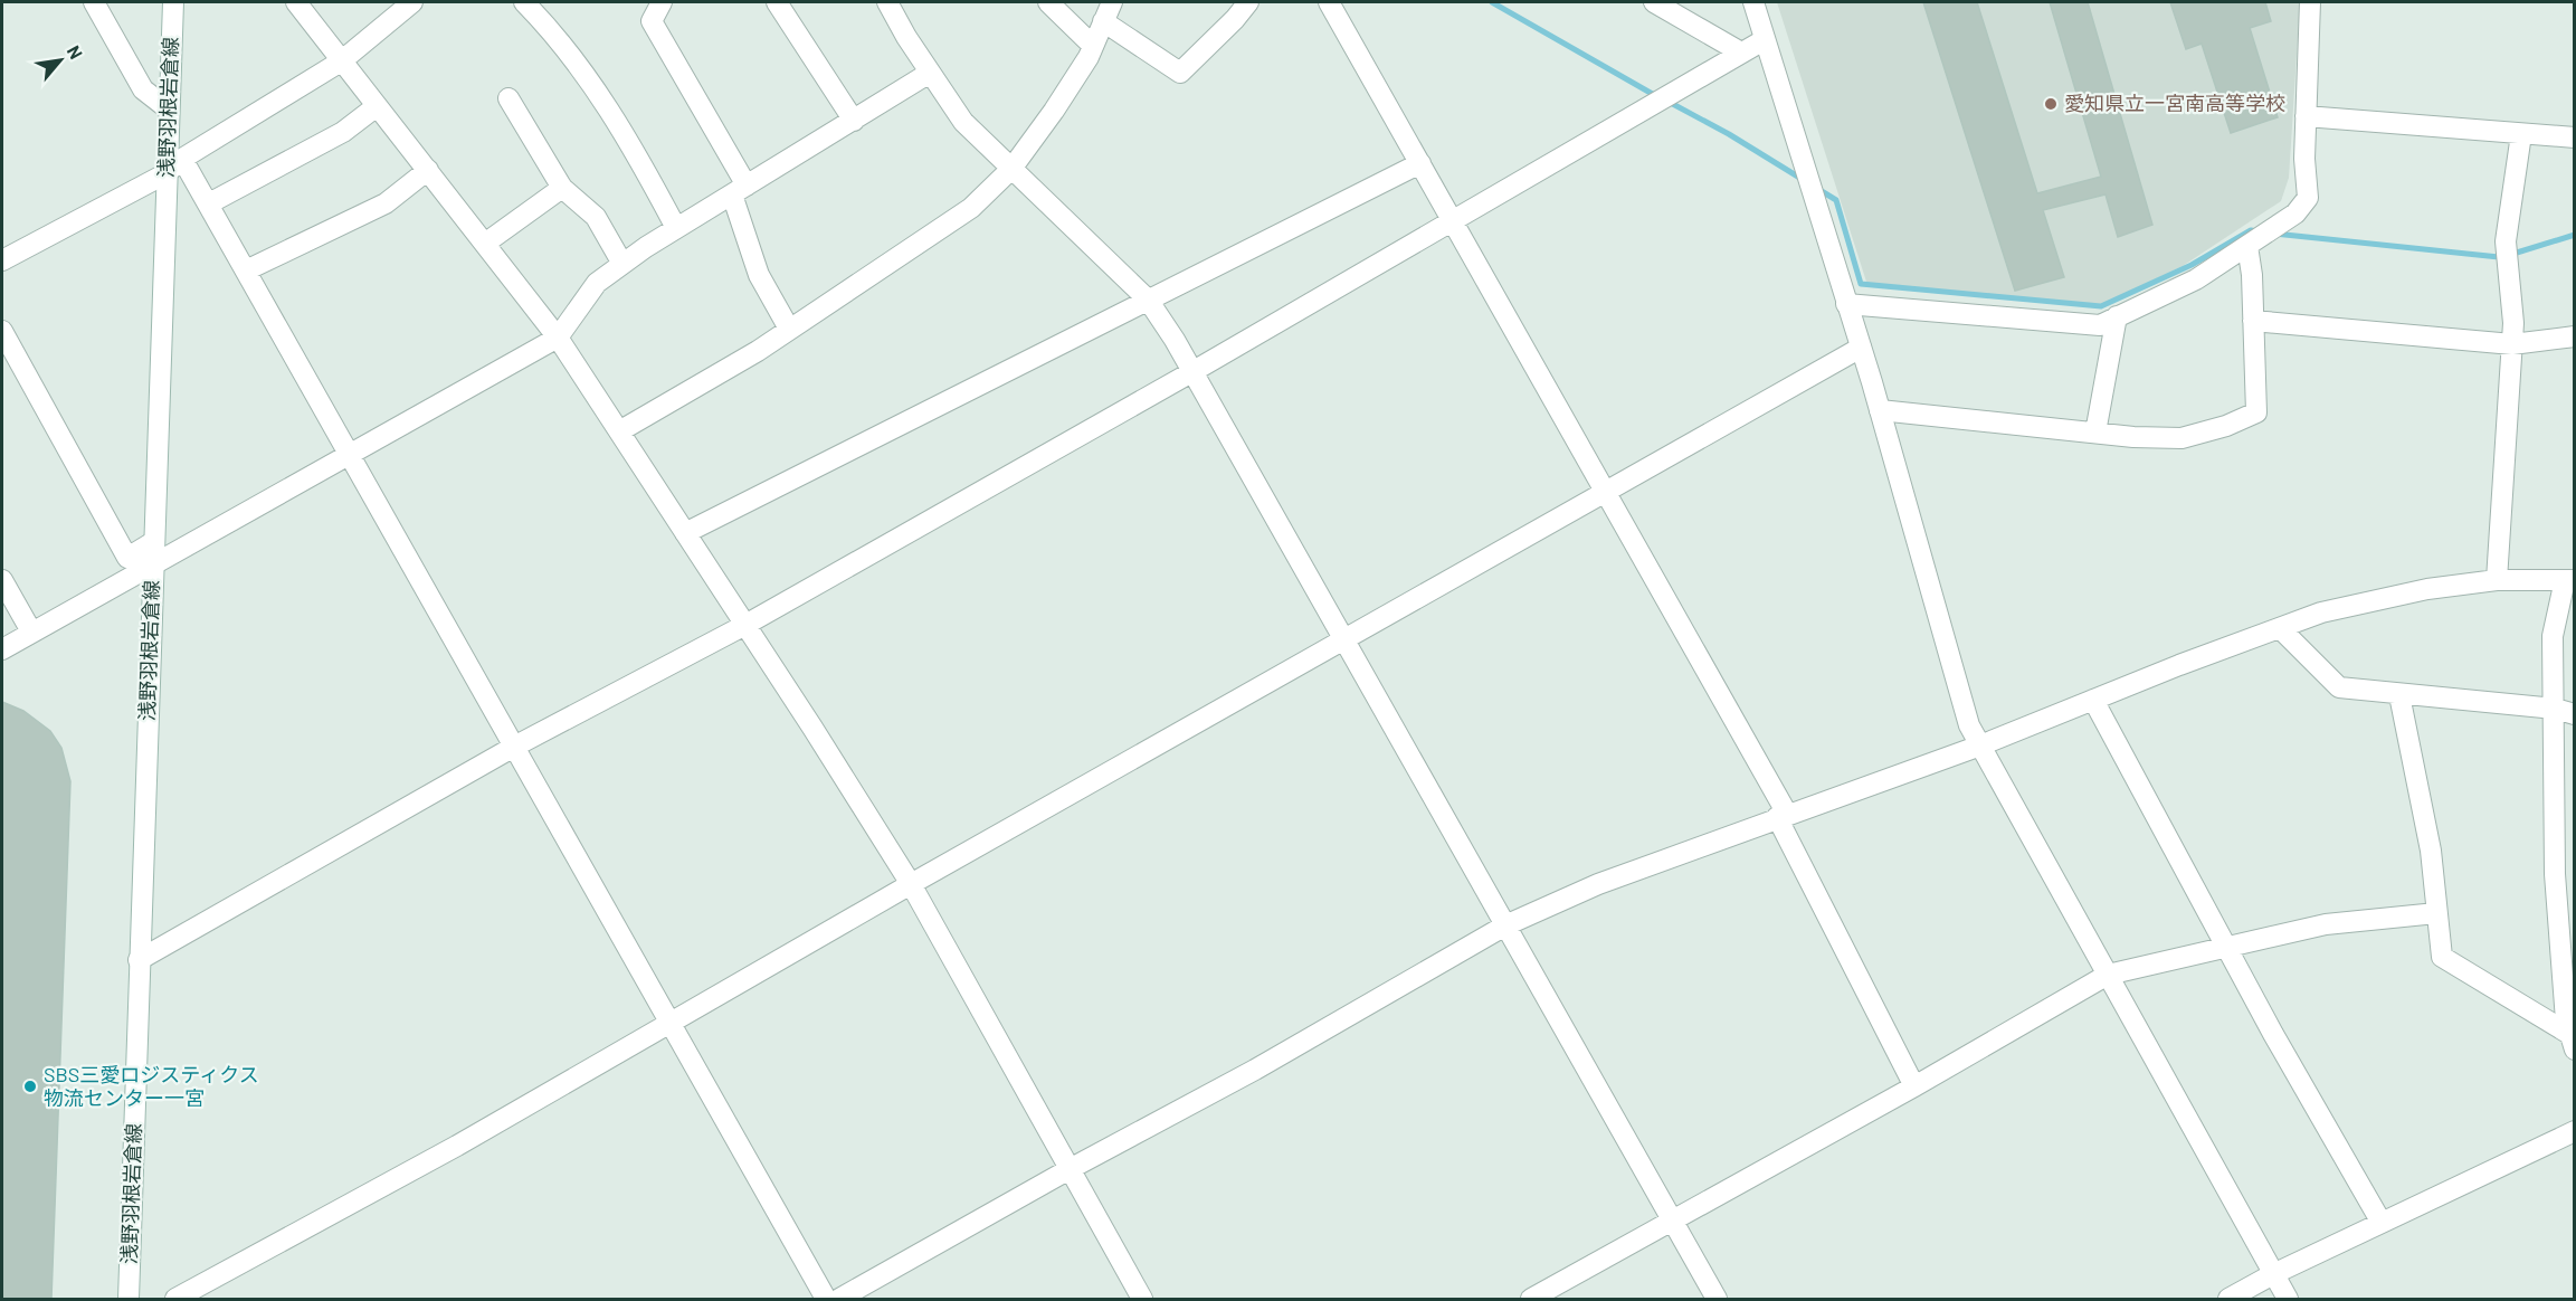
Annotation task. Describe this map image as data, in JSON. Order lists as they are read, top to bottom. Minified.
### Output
{"streets":{"street":["浅野羽根岩倉線"]},"places":["愛知県立一宮南高等学校","SBS三愛ロジスティクス 物流センター一宮"],"north":"top right"}
